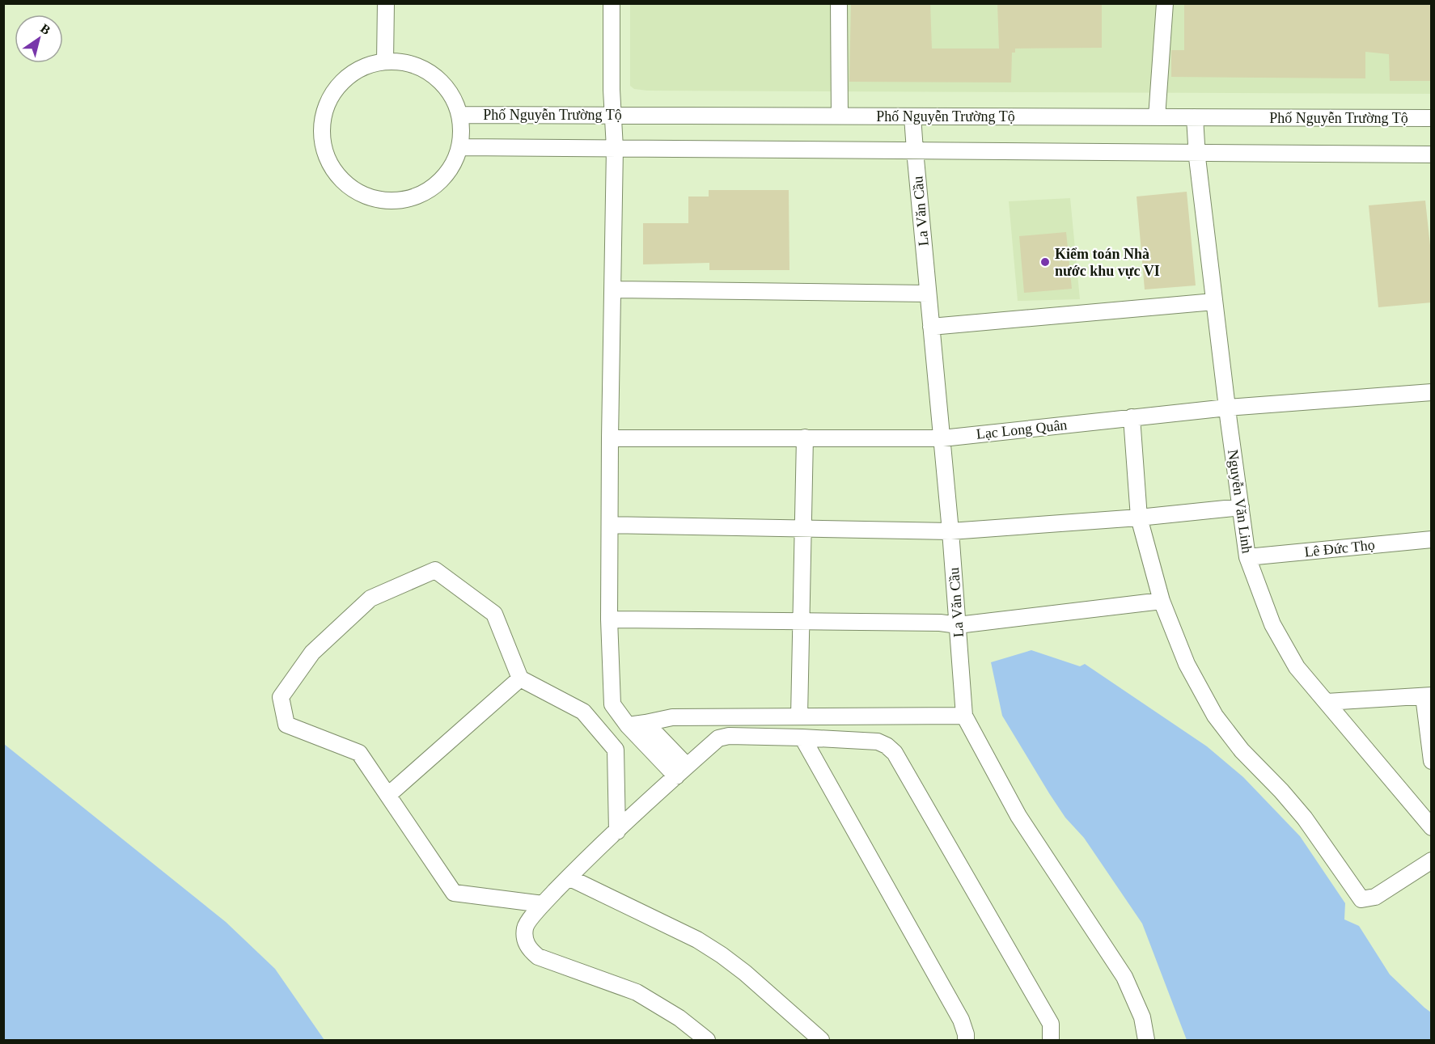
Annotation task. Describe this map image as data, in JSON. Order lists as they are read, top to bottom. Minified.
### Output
{"streets":{"street":["Phố Nguyễn Trường Tộ","La Văn Cầu","Lạc Long Quân","Nguyễn Văn Linh","Lê Đức Thọ"]},"crossings":[["Phố Nguyễn Trường Tộ","La Văn Cầu"],["Phố Nguyễn Trường Tộ","Nguyễn Văn Linh"],["La Văn Cầu","Lạc Long Quân"],["Lạc Long Quân","Nguyễn Văn Linh"],["Nguyễn Văn Linh","Lê Đức Thọ"]],"places":["Kiểm toán Nhà nước khu vực VI"],"north":"top right"}
